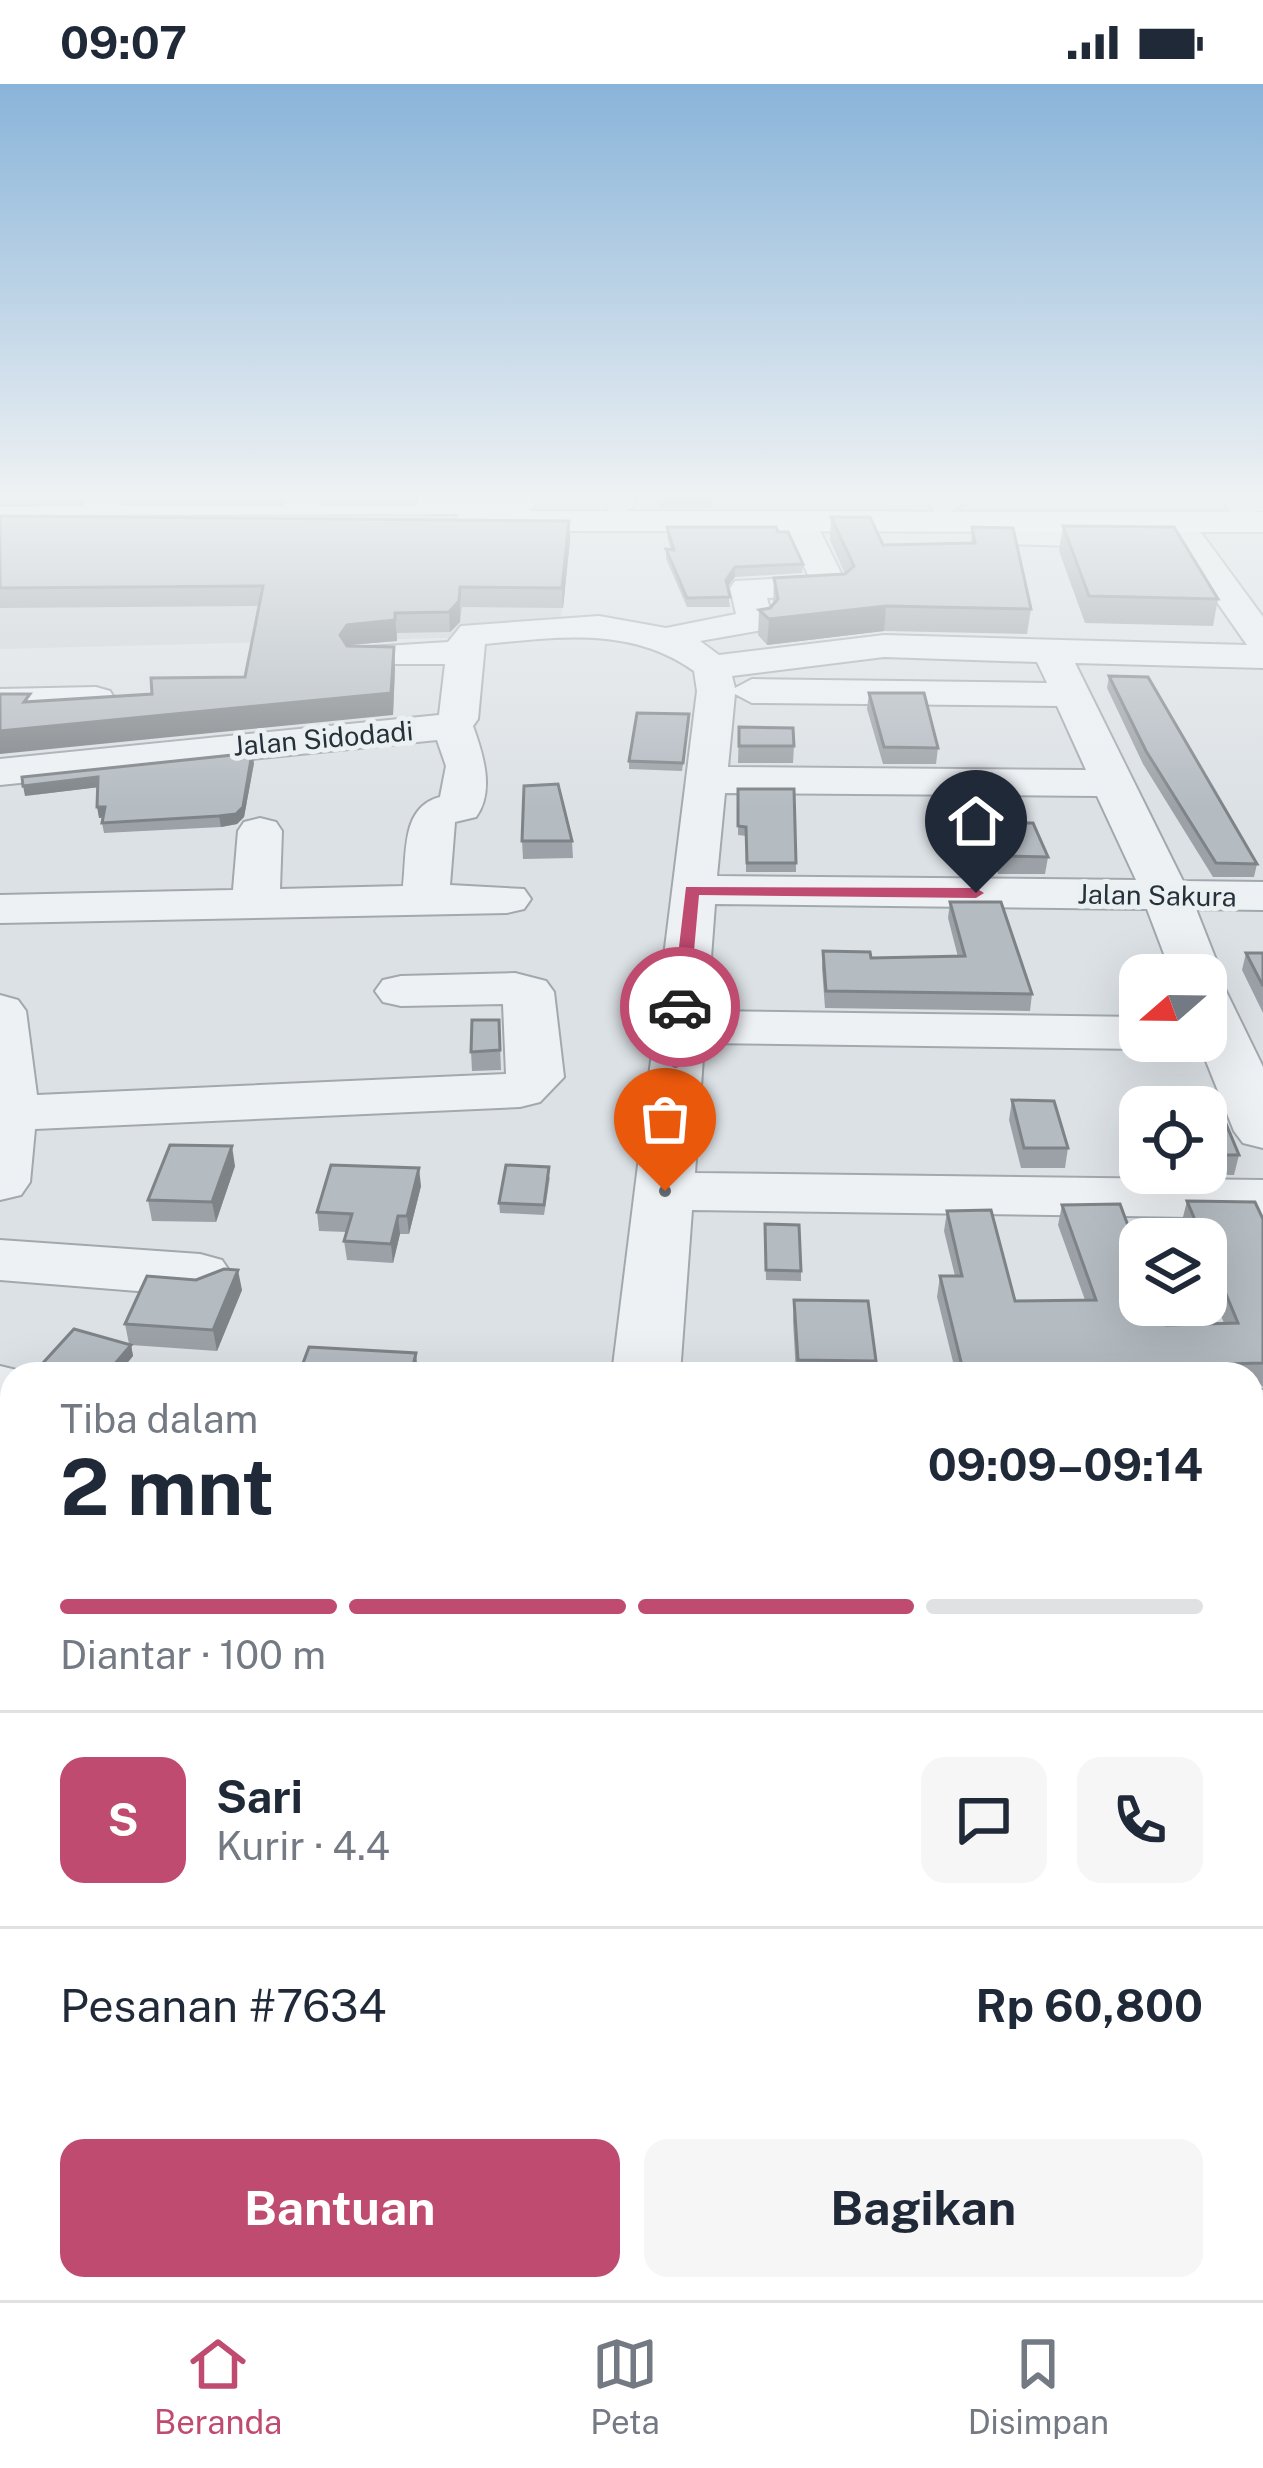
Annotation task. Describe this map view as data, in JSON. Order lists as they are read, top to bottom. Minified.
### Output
{"streets":{"street":["Jalan Sidodadi","Jalan Sakura"]},"north":"left","page":{"status":"09:07","heading":["2 mnt","Tiba dalam","09:09–09:14"],"panel":["Sari","Kurir · 4.4","Pesanan #7634","Rp 60,800"],"bar":"Diantar · 100 m","round":"S","buttons":["Bantuan","Bagikan"],"tabs":["Beranda","Peta","Disimpan"]}}
